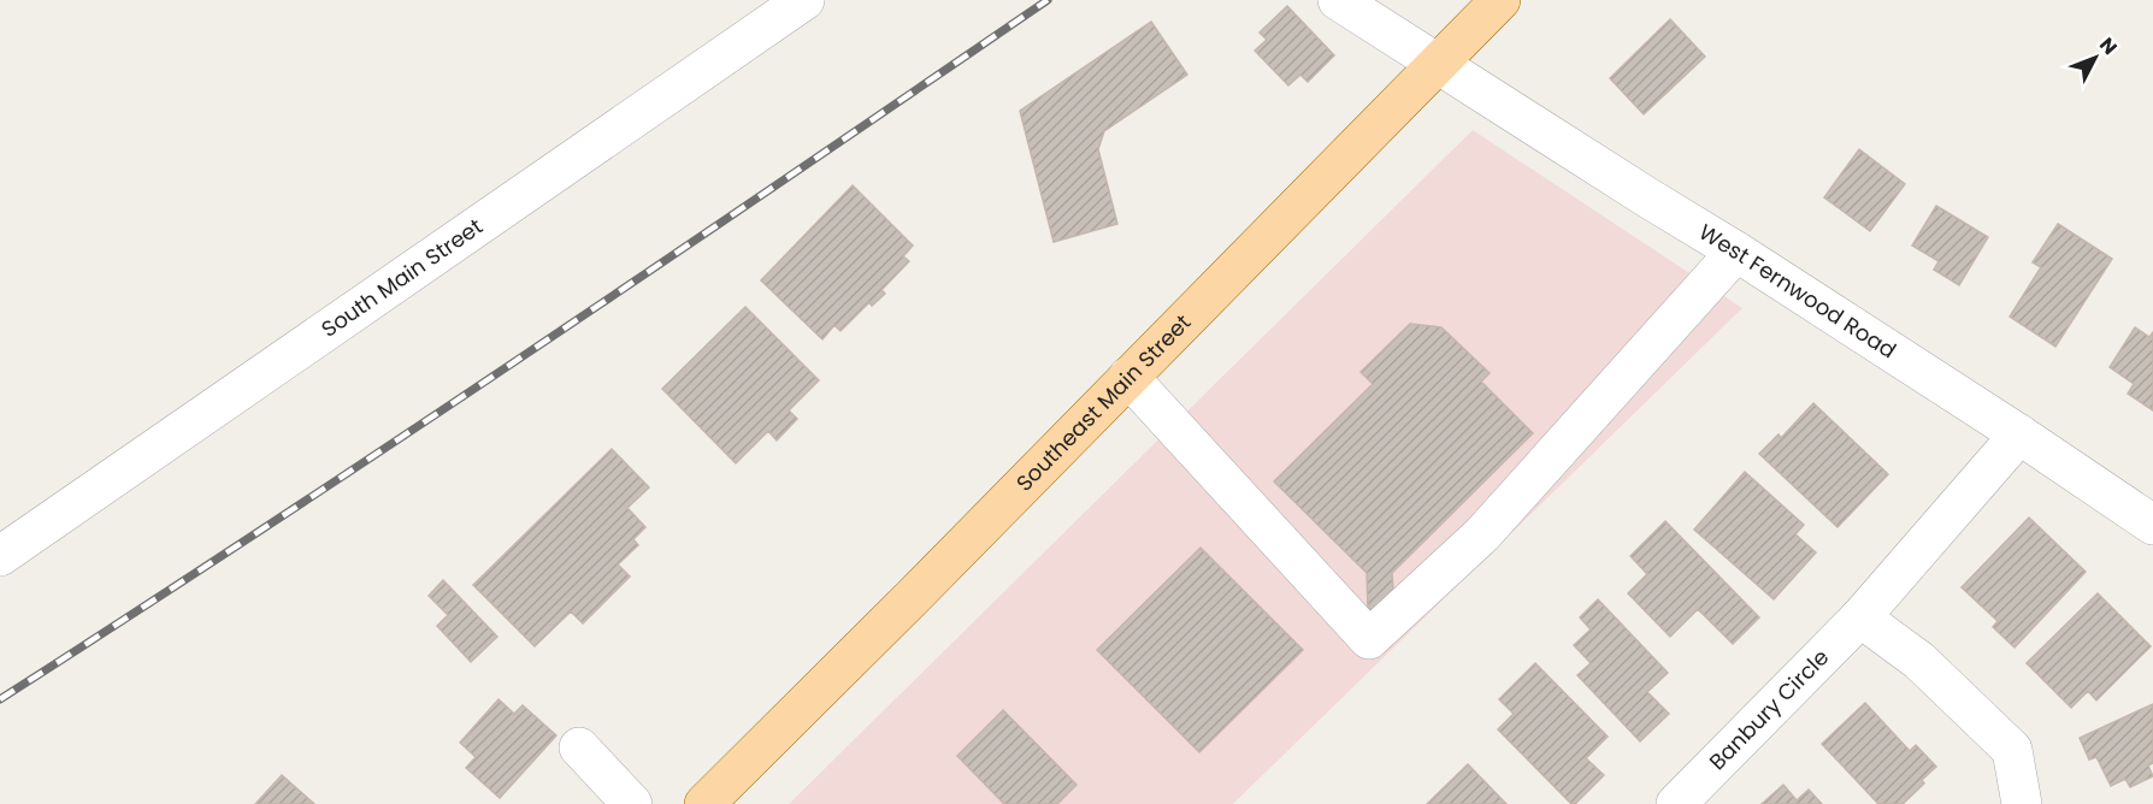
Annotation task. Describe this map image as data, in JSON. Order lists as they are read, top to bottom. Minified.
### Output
{"streets":{"main road":["Southeast Main Street"],"street":["South Main Street","West Fernwood Road","Banbury Circle"]},"crossings":[["West Fernwood Road","Southeast Main Street"],["West Fernwood Road","Banbury Circle"]],"north":"top right"}
